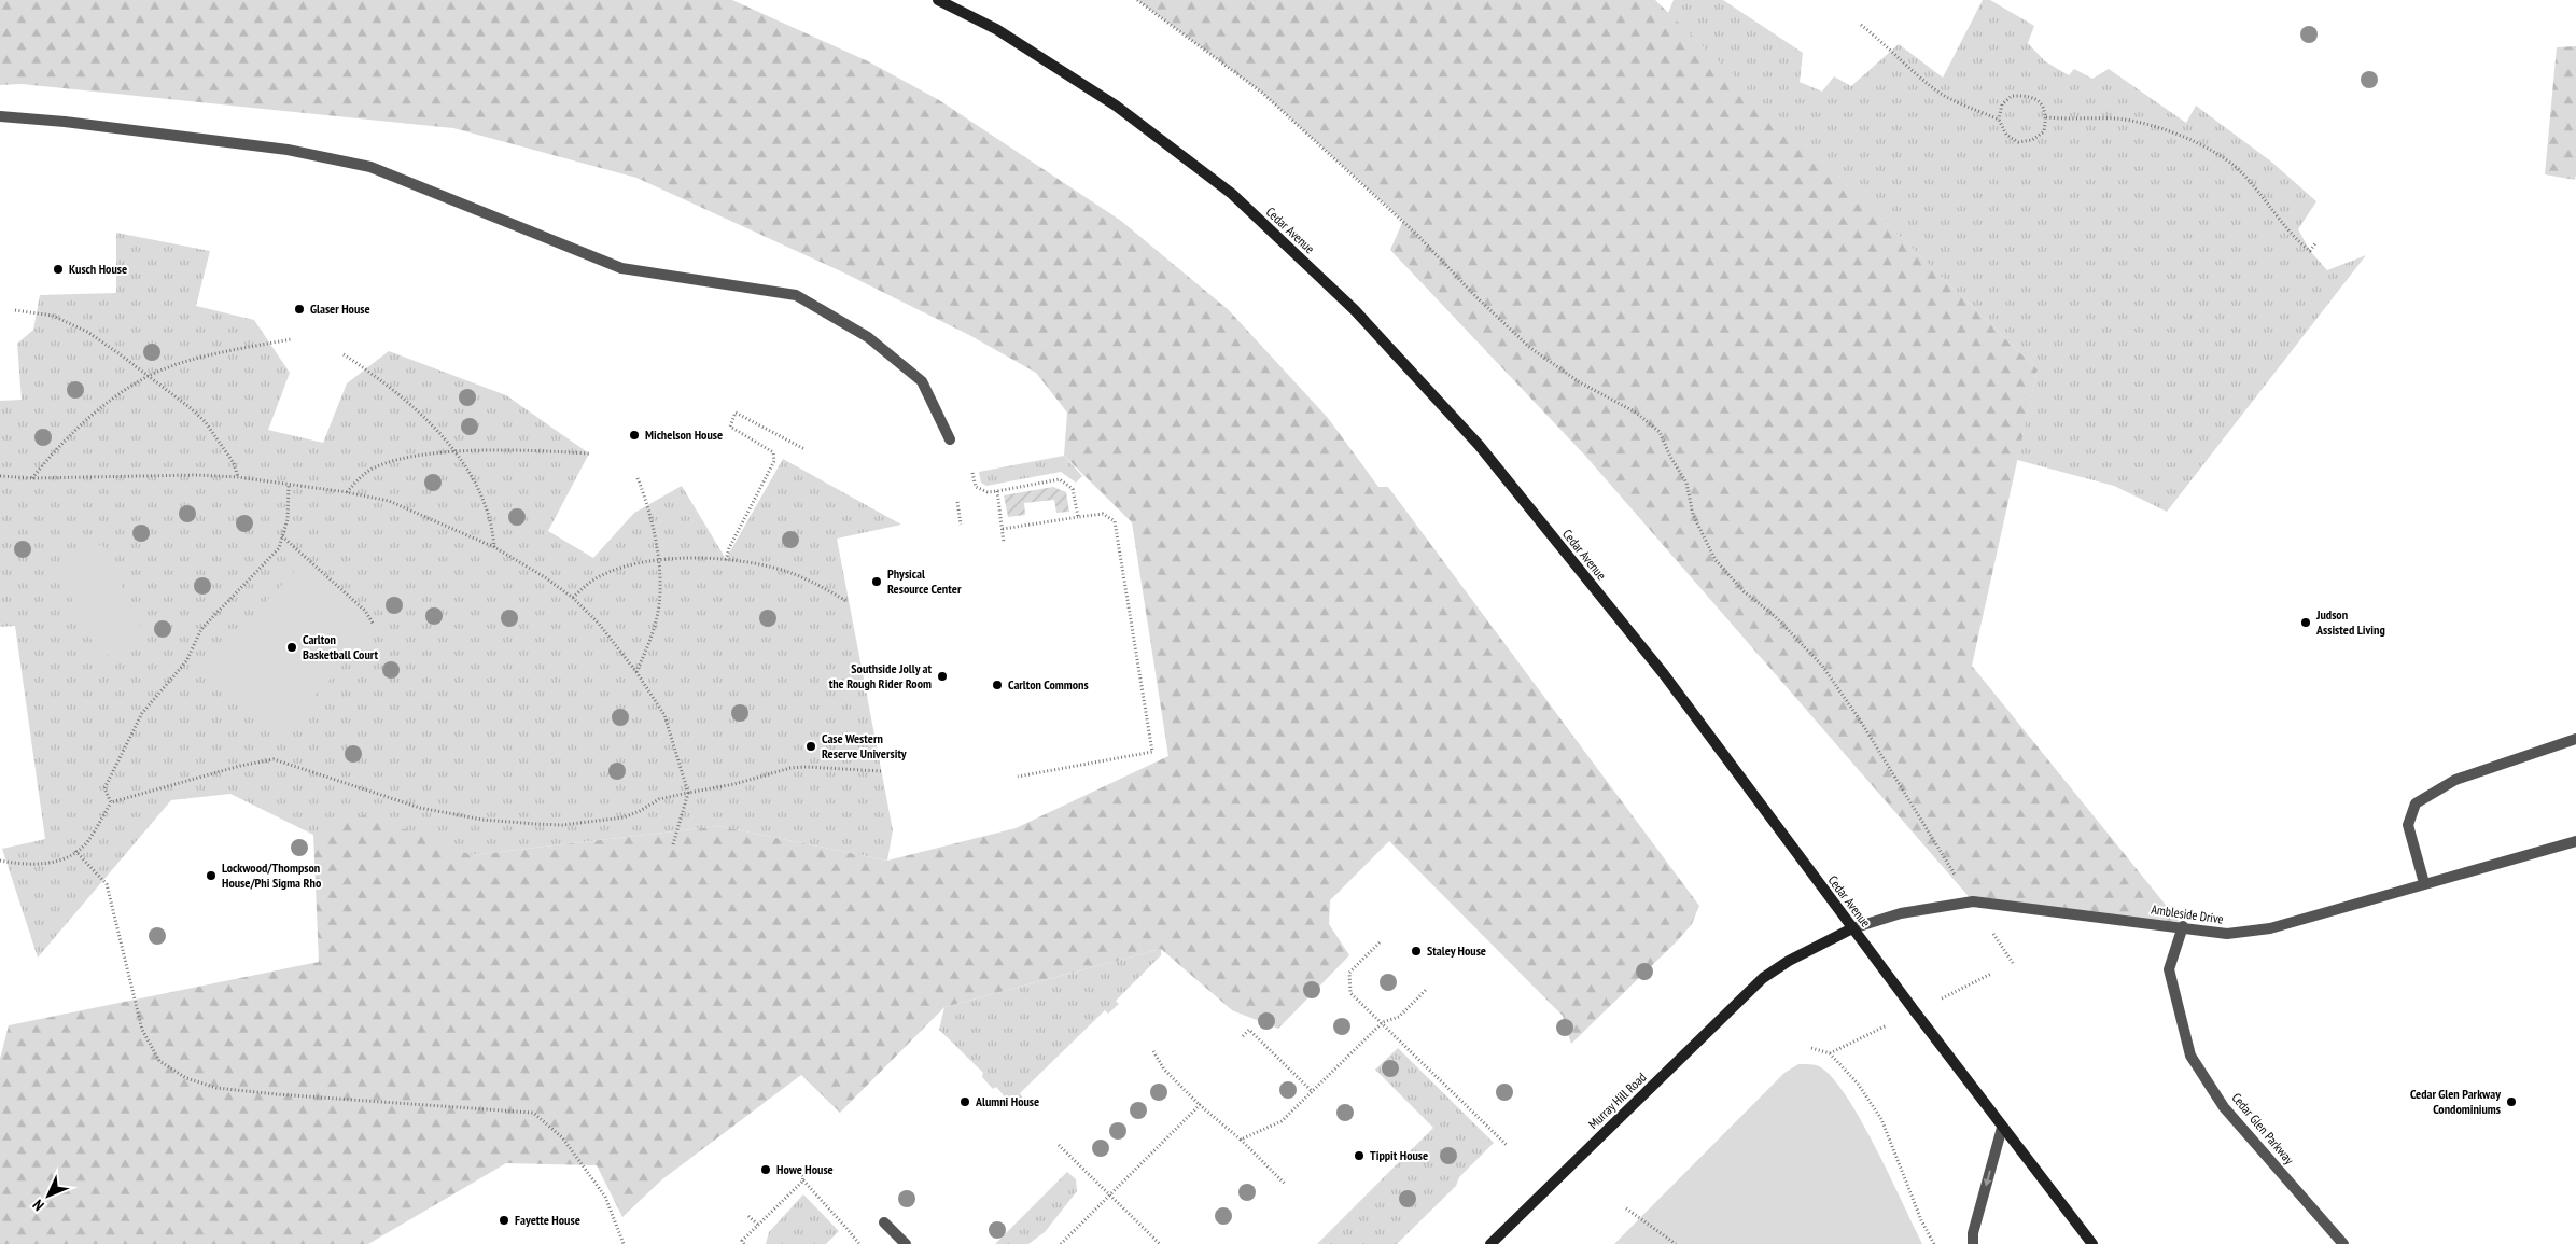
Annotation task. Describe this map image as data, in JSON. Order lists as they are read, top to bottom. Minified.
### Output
{"streets":{"main road":["Cedar Avenue","Murray Hill Road"],"street":["Ambleside Drive","Cedar Glen Parkway"]},"crossings":[["Cedar Avenue","Ambleside Drive"],["Cedar Avenue","Murray Hill Road"],["Ambleside Drive","Murray Hill Road"],["Ambleside Drive","Cedar Glen Parkway"]],"places":["Kusch House","Glaser House","Michelson House","Physical Resource Center","Judson Assisted Living","Carlton Basketball Court","Southside Jolly at the Rough Rider Room","Carlton Commons","Case Western Reserve University","Lockwood/Thompson House/Phi Sigma Rho","Staley House","Alumni House","Cedar Glen Parkway Condominiums","Tippit House","Howe House","Fayette House"],"north":"bottom left"}
